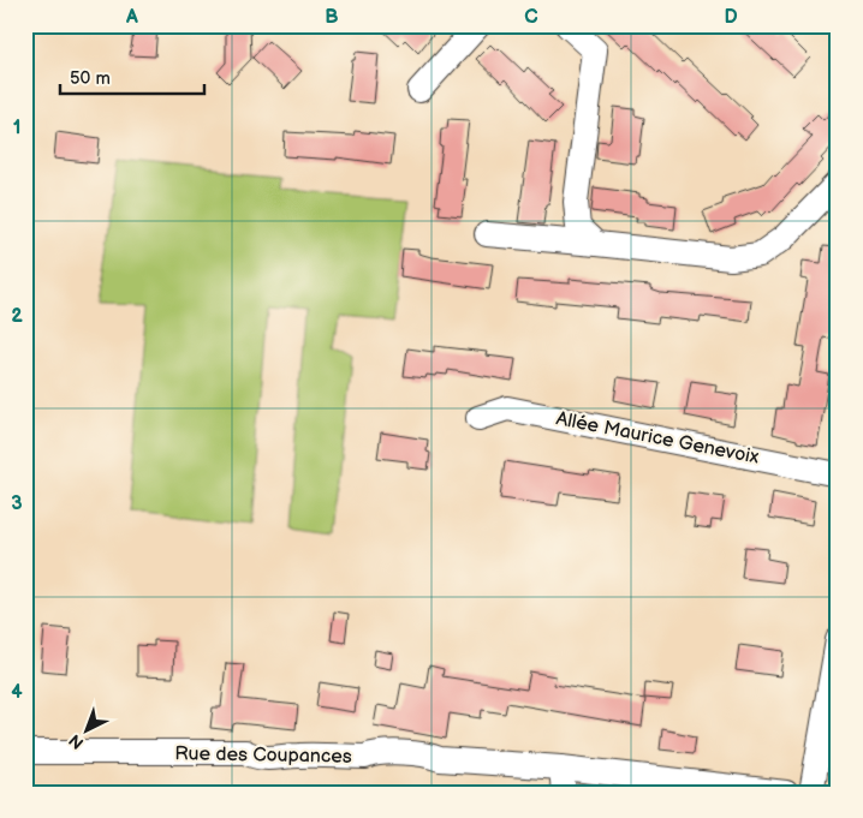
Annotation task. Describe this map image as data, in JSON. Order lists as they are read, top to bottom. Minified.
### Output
{"streets":{"street":["Allée Maurice Genevoix","Rue des Coupances"]},"scale_bar":"50 m","north":"bottom left","grid":{"columns":["A","B","C","D"],"rows":["1","2","3","4"]}}
